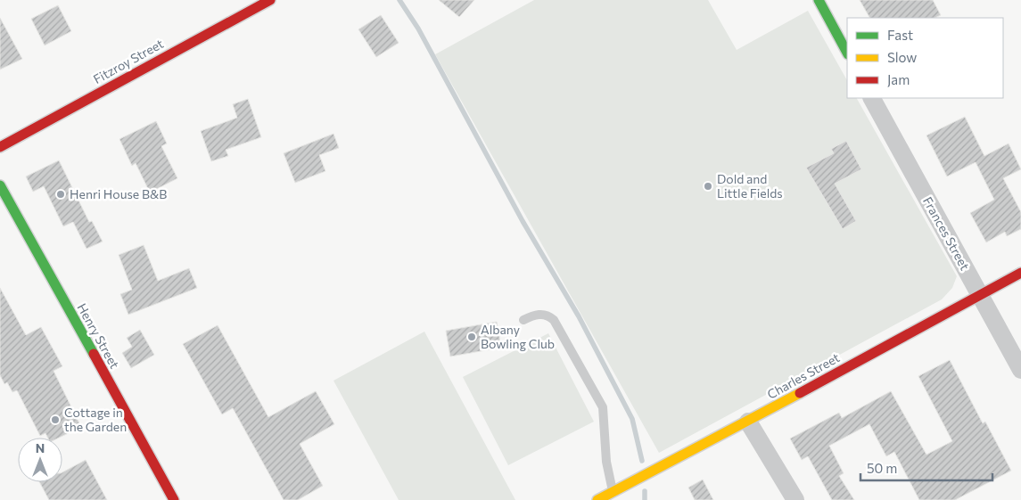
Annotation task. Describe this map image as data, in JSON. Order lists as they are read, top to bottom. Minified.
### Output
{"streets":{"street":["Fitzroy Street","Frances Street","Henry Street","Charles Street"]},"crossings":[["Frances Street","Charles Street"]],"places":["Dold and Little Fields","Henri House B&B","Albany Bowling Club","Cottage in the Garden"],"legend":["Fast","Slow","Jam"],"scale_bar":"50 m","north":"top"}
